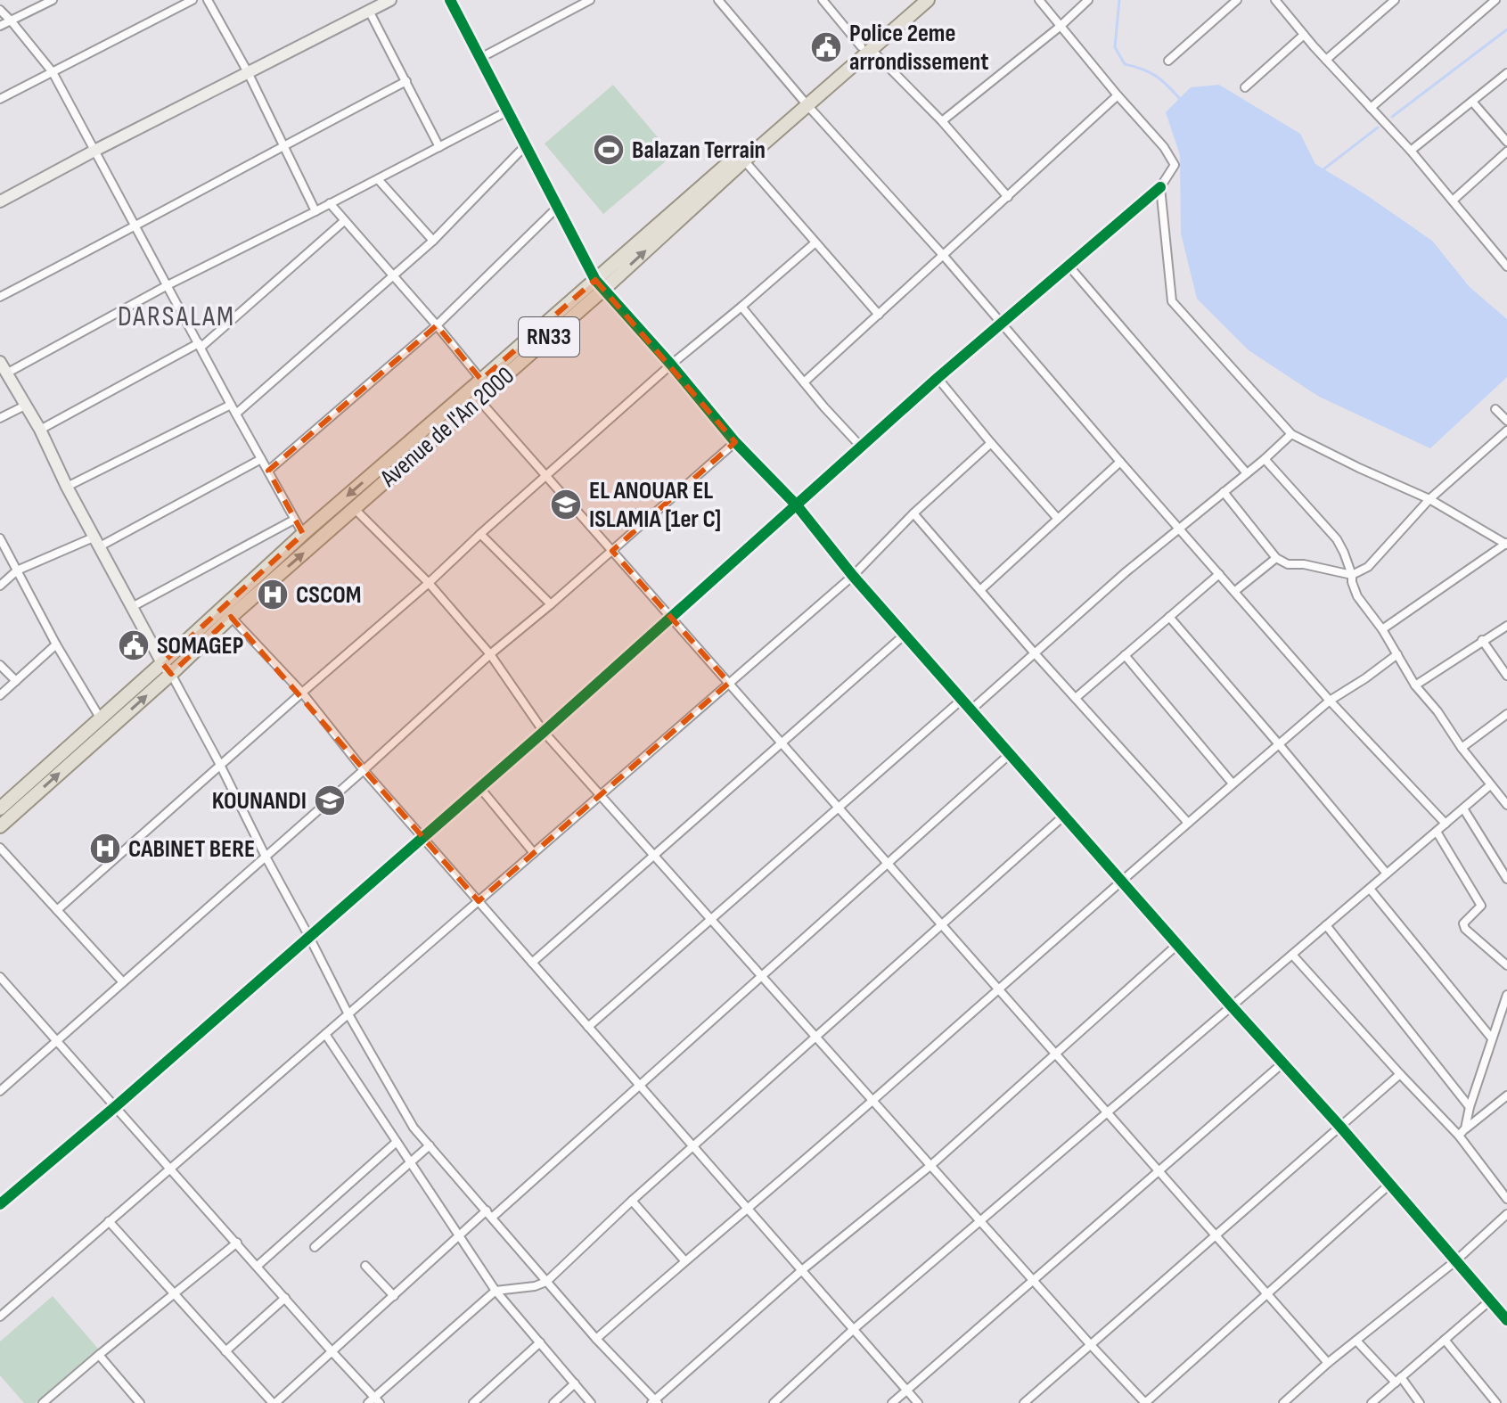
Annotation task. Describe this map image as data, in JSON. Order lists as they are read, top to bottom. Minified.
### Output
{"streets":{"main road":["RN33","Avenue de l'An 2000"]},"districts":["DARSALAM"],"places":{"public building":["Police 2eme arrondissement","SOMAGEP"],"sports":["Balazan Terrain"],"school or university":["EL ANOUAR EL ISLAMIA [1er C]","KOUNANDI"],"hospital":["CSCOM","CABINET BERE"]}}
